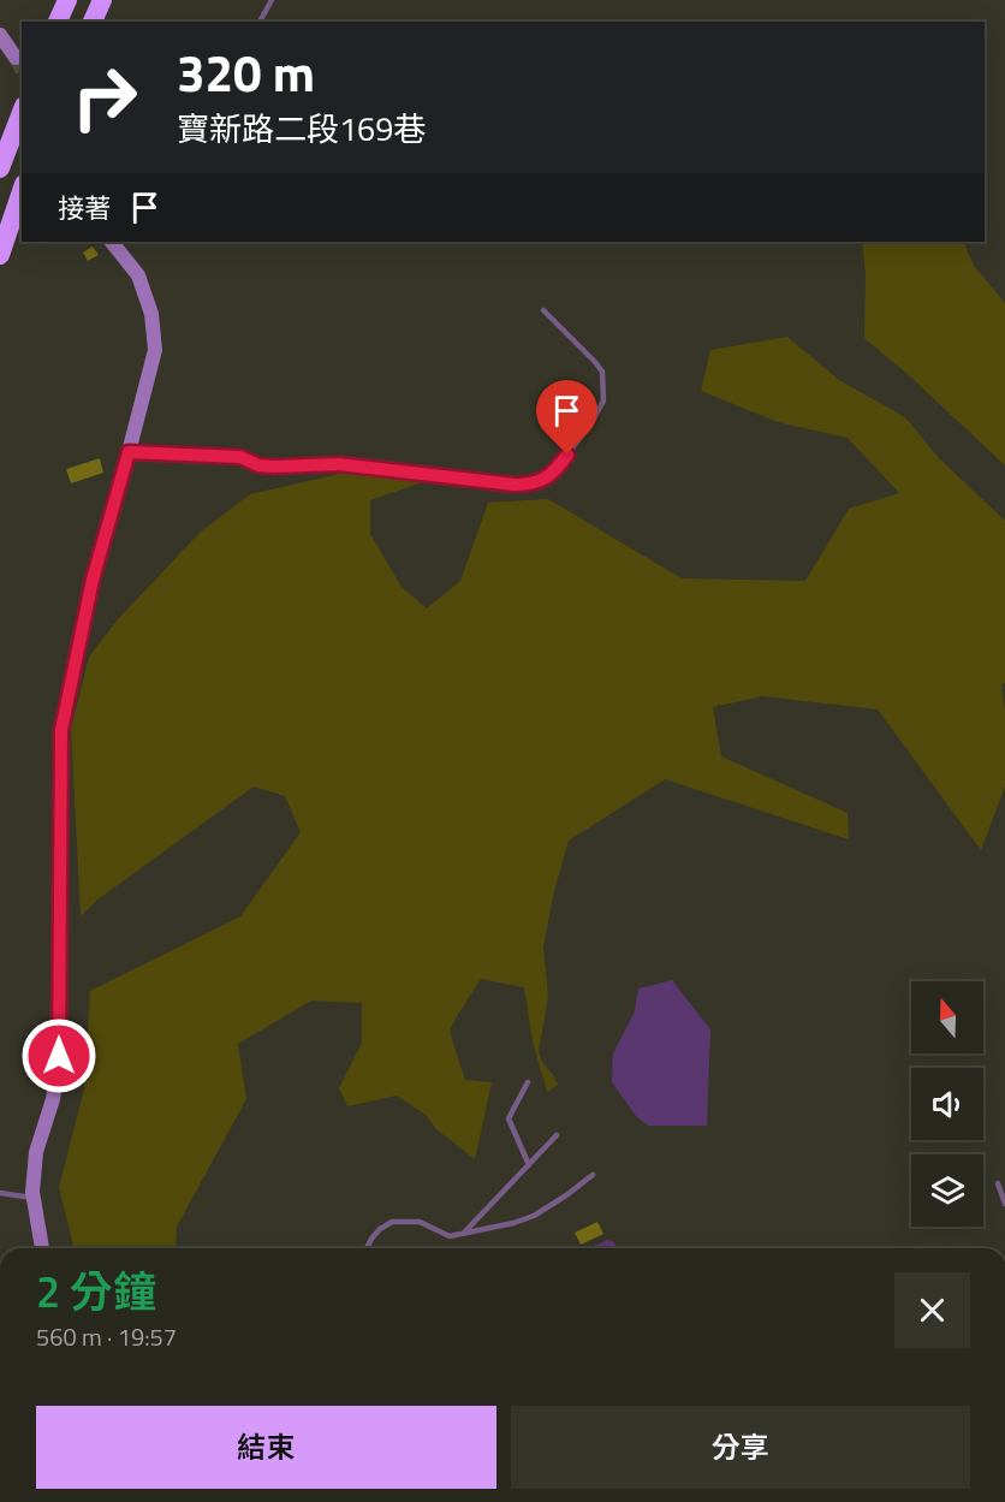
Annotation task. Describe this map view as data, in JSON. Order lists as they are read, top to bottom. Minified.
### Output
{"north":"top","page":{"turn":["320 m","寶新路二段169巷"],"then":"接著","heading":["2 分鐘","560 m · 19:57"],"buttons":["結束","分享"]}}
